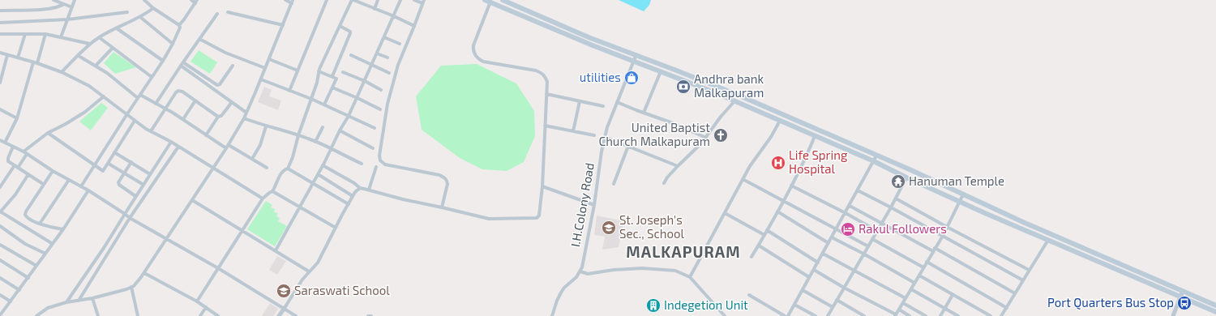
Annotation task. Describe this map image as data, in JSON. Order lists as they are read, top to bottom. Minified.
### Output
{"streets":{"street":["I.H.Colony Road"]},"districts":["MALKAPURAM"],"places":{"shop":["utilities"],"bank":["Andhra bank Malkapuram"],"church":["United Baptist Church Malkapuram"],"hospital":["Life Spring Hospital"],"temple":["Hanuman Temple"],"school or university":["St. Joseph's Sec., School","Saraswati School"],"hotel":["Rakul Followers"],"bus stop":["Port Quarters Bus Stop"],"building":["Indegetion Unit"]}}
